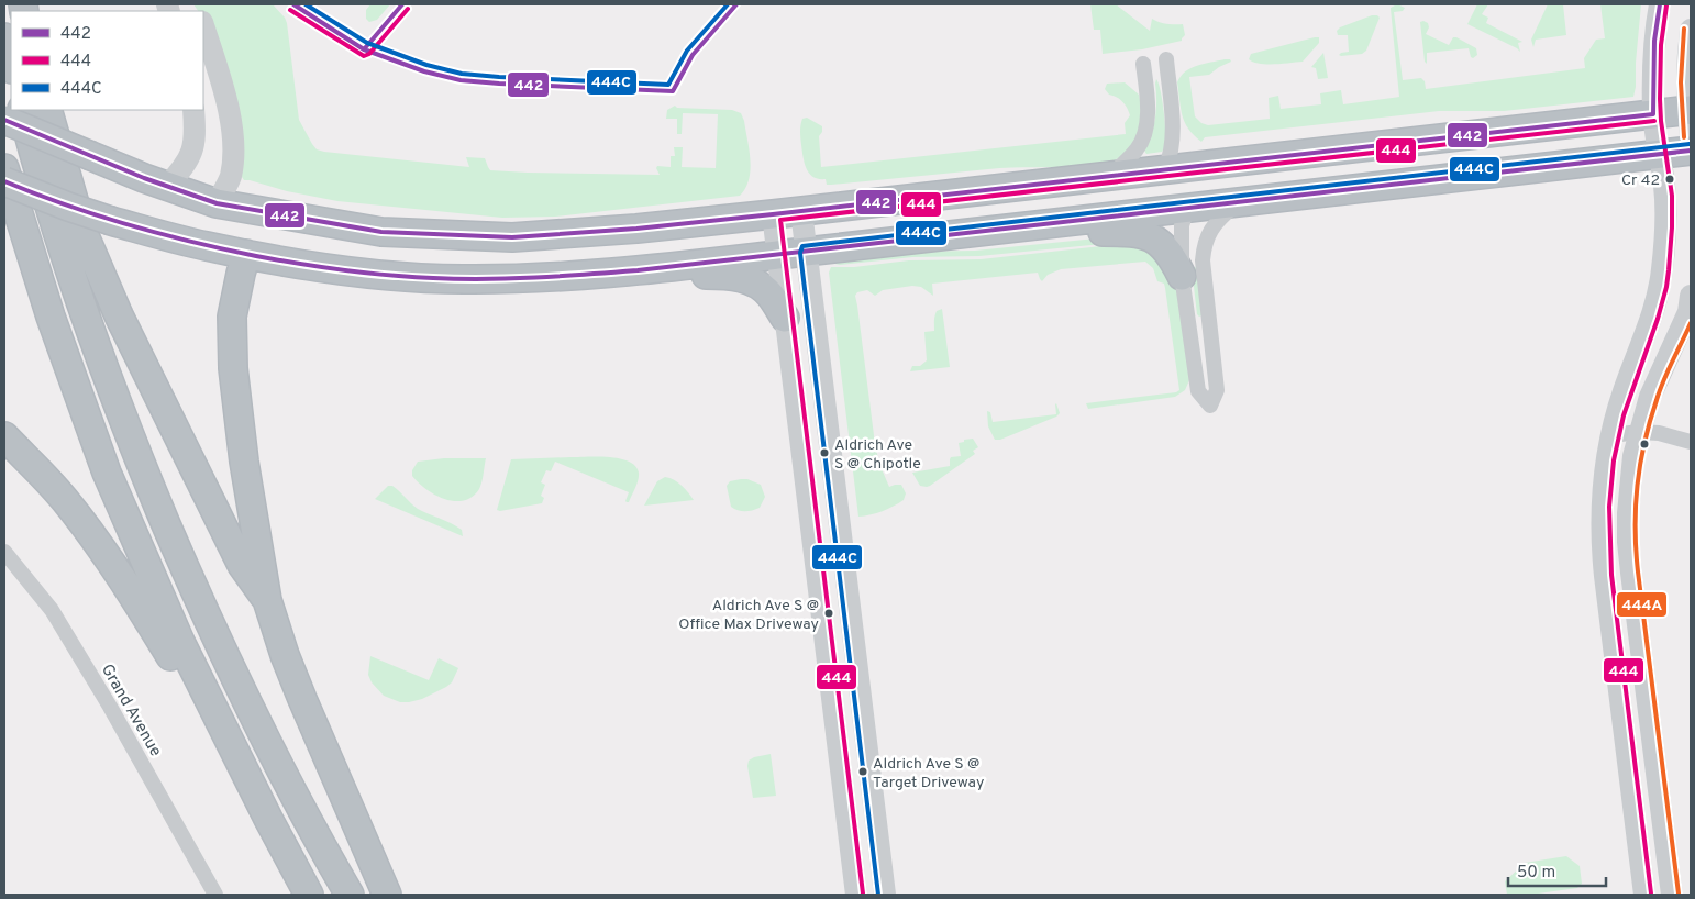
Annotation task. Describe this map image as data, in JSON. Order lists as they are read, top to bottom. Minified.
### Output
{"streets":{"street":["Grand Avenue"]},"places":["Cr 42","Aldrich Ave S @ Chipotle","Aldrich Ave S @ Office Max Driveway","Aldrich Ave S @ Target Driveway"],"lines":["transit line 442","transit line 444C","transit line 444","transit line 444A"],"legend":["442","444","444C"],"scale_bar":"50 m"}
